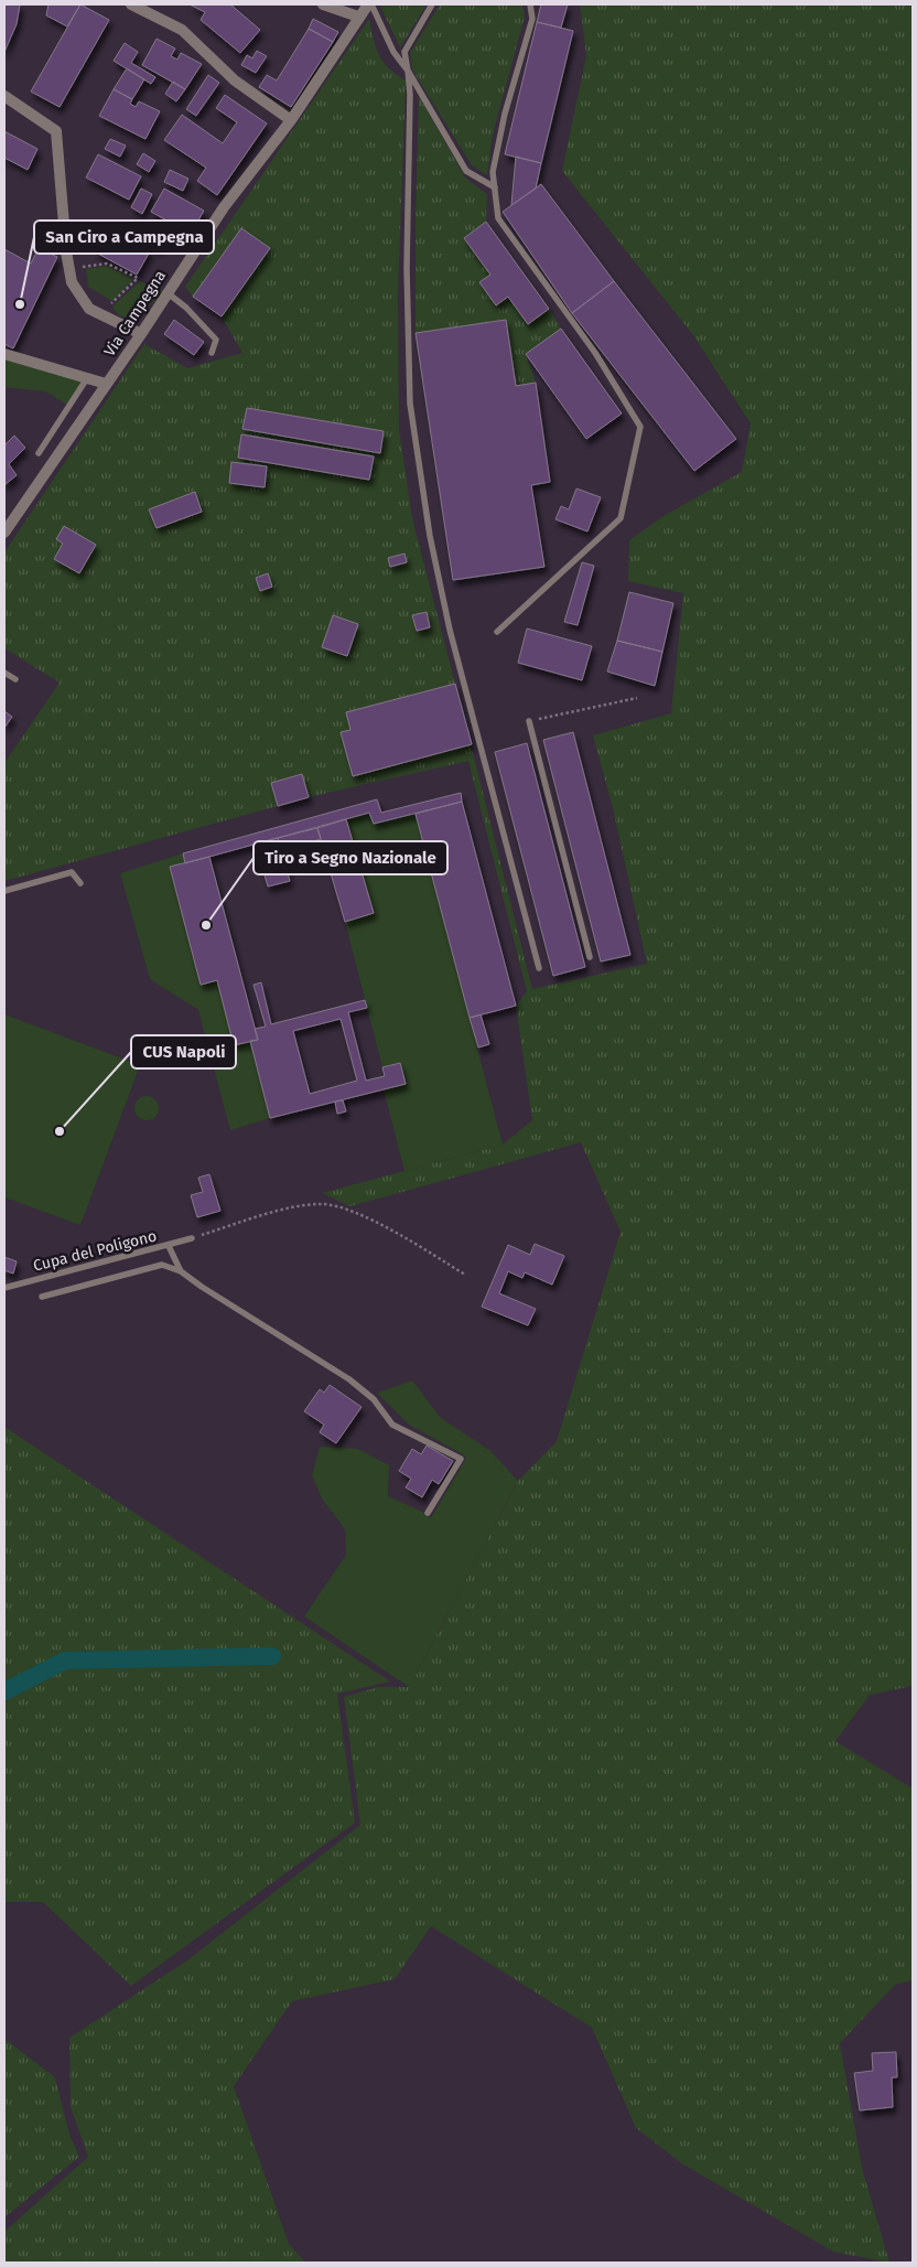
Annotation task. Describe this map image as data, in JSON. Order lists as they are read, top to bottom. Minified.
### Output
{"streets":{"street":["Via Campegna"],"lane":["Cupa del Poligono"]},"places":["San Ciro a Campegna","Tiro a Segno Nazionale","CUS Napoli"]}
